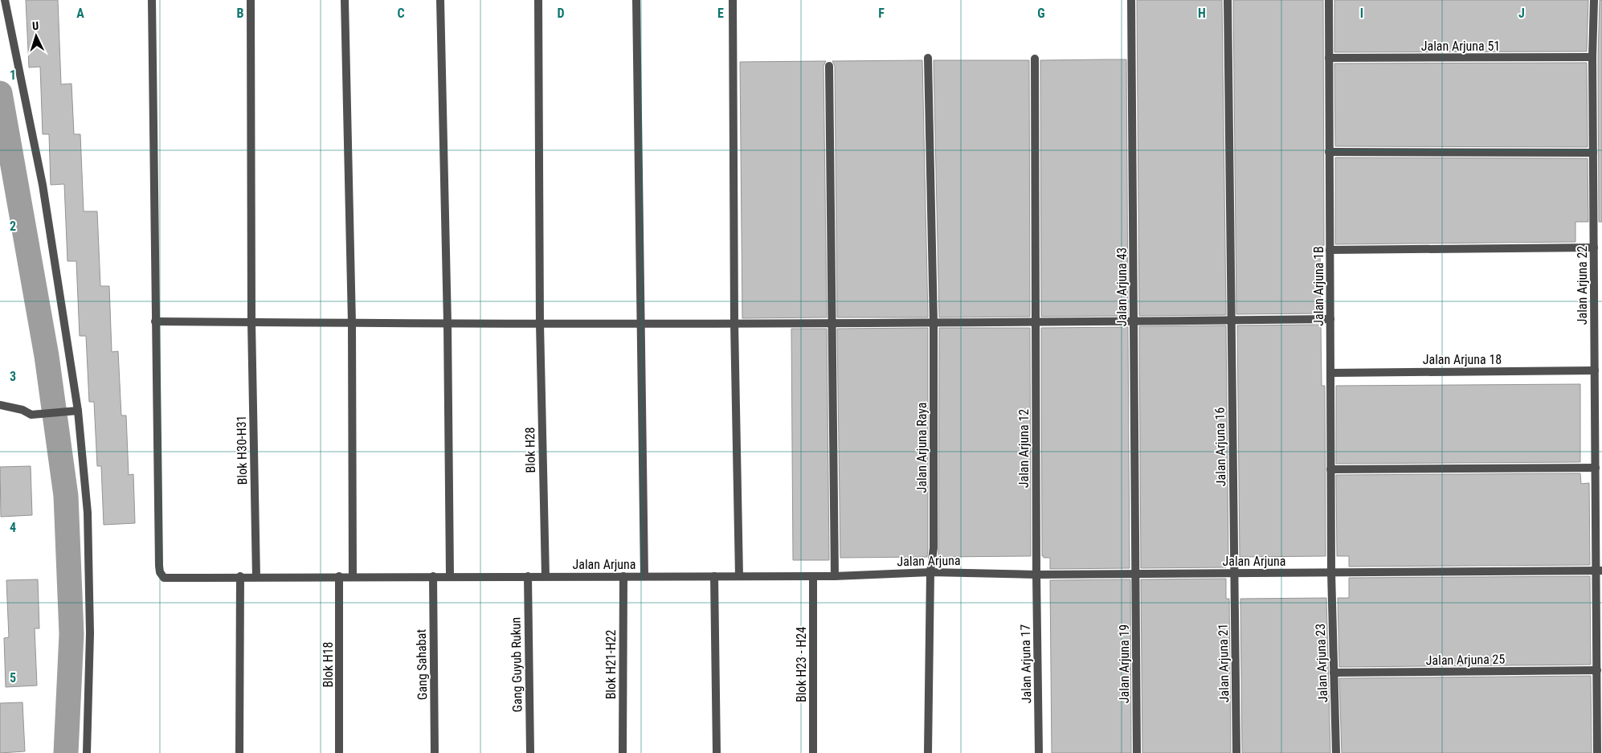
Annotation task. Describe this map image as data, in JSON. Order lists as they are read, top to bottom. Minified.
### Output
{"streets":{"street":["Jalan Arjuna 51","Jalan Arjuna 22","Jalan Arjuna 1B","Jalan Arjuna 43","Jalan Arjuna 18","Jalan Arjuna 16","Jalan Arjuna Raya","Jalan Arjuna 12","Blok H30-H31","Blok H28","Jalan Arjuna","Jalan Arjuna 25","Jalan Arjuna 21","Jalan Arjuna 23","Jalan Arjuna 17","Jalan Arjuna 19","Blok H18","Gang Sahabat","Gang Guyub Rukun","Blok H21-H22","Blok H23 - H24"]},"crossings":[["Jalan Arjuna 51","Jalan Arjuna 22"],["Jalan Arjuna 51","Jalan Arjuna 1B"],["Jalan Arjuna 22","Jalan Arjuna 18"],["Jalan Arjuna 22","Jalan Arjuna"],["Jalan Arjuna 22","Jalan Arjuna 25"],["Jalan Arjuna 1B","Jalan Arjuna 18"],["Jalan Arjuna 1B","Jalan Arjuna"],["Jalan Arjuna 1B","Jalan Arjuna 23"],["Jalan Arjuna 43","Jalan Arjuna"],["Jalan Arjuna 43","Jalan Arjuna 19"],["Jalan Arjuna 16","Jalan Arjuna"],["Jalan Arjuna 16","Jalan Arjuna 21"],["Jalan Arjuna Raya","Jalan Arjuna"],["Jalan Arjuna 12","Jalan Arjuna"],["Jalan Arjuna 12","Jalan Arjuna 17"],["Blok H30-H31","Jalan Arjuna"],["Blok H28","Jalan Arjuna"],["Jalan Arjuna","Jalan Arjuna 21"],["Jalan Arjuna","Jalan Arjuna 23"],["Jalan Arjuna","Jalan Arjuna 17"],["Jalan Arjuna","Jalan Arjuna 19"],["Jalan Arjuna","Blok H18"],["Jalan Arjuna","Gang Sahabat"],["Jalan Arjuna","Gang Guyub Rukun"],["Jalan Arjuna","Blok H21-H22"],["Jalan Arjuna","Blok H23 - H24"],["Jalan Arjuna 25","Jalan Arjuna 23"]],"north":"top","grid":{"columns":["A","B","C","D","E","F","G","H","I","J"],"rows":["1","2","3","4","5"]}}
